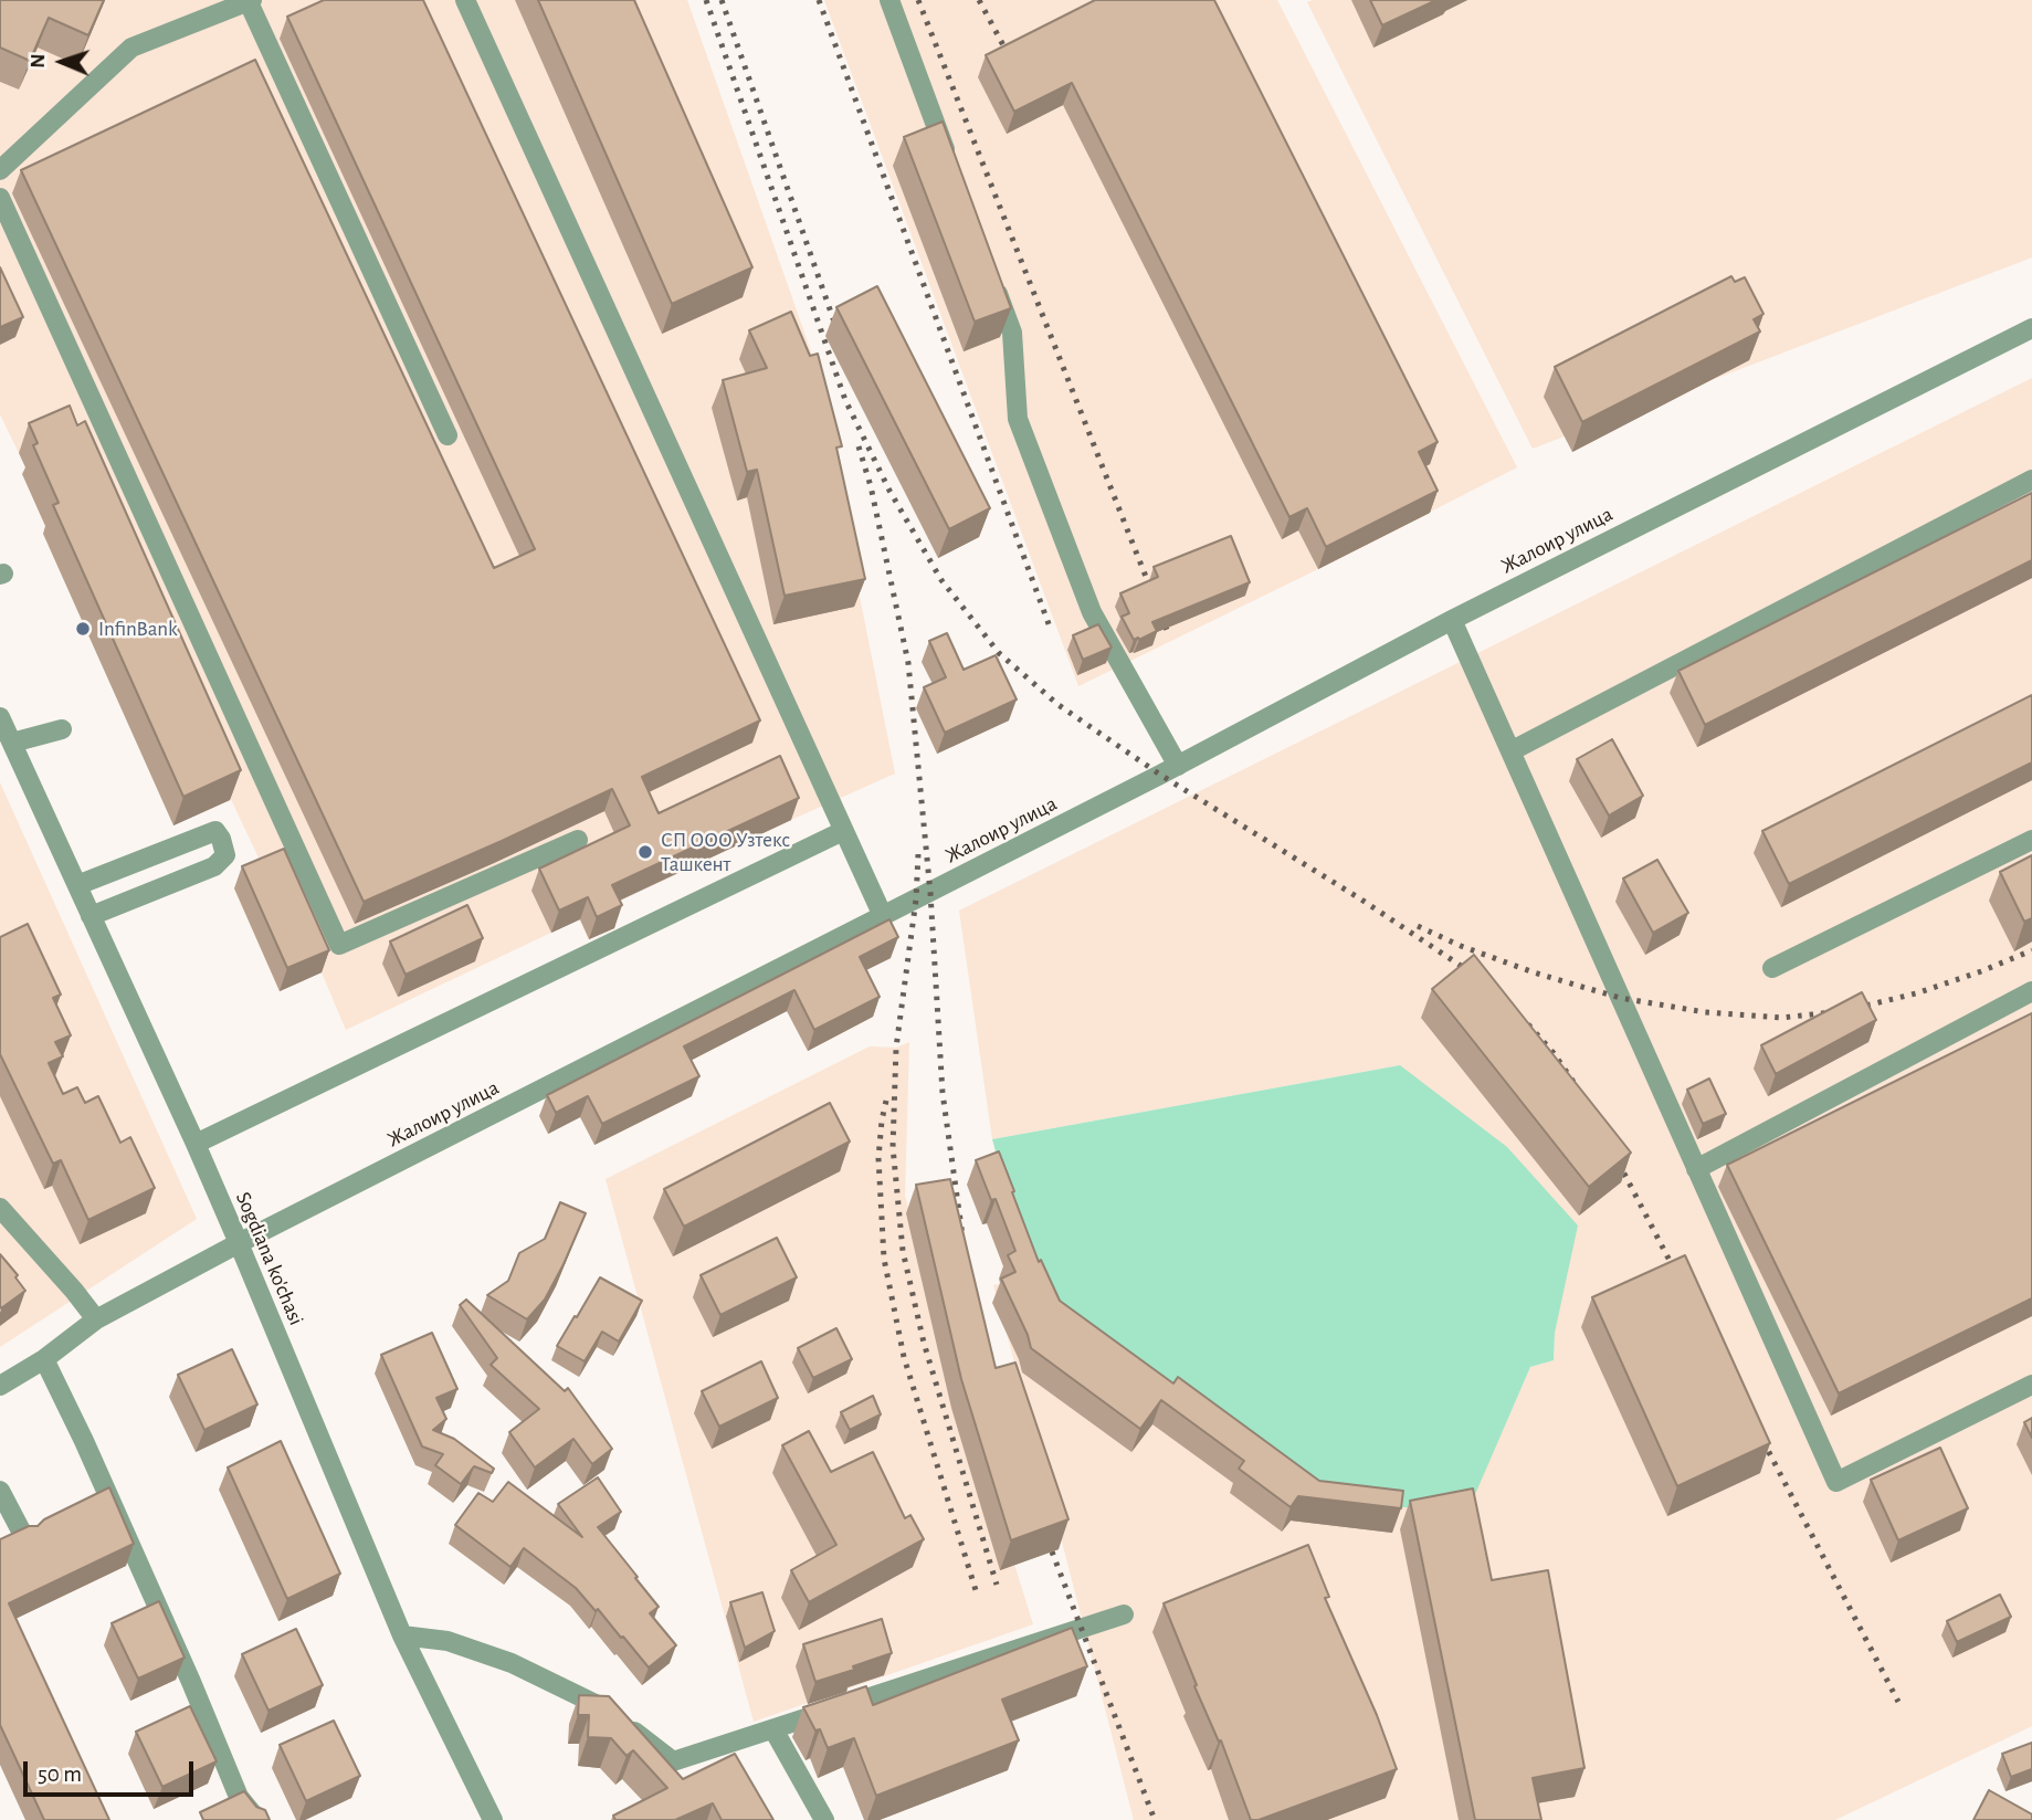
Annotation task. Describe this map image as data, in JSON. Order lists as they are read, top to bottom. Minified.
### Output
{"streets":{"street":["Жалоир улица","Sogdiana ko'chasi"]},"crossings":[["Жалоир улица","Sogdiana ko'chasi"]],"places":["InfinBank","СП ООО Узтекс Ташкент"],"scale_bar":"50 m","north":"left"}
